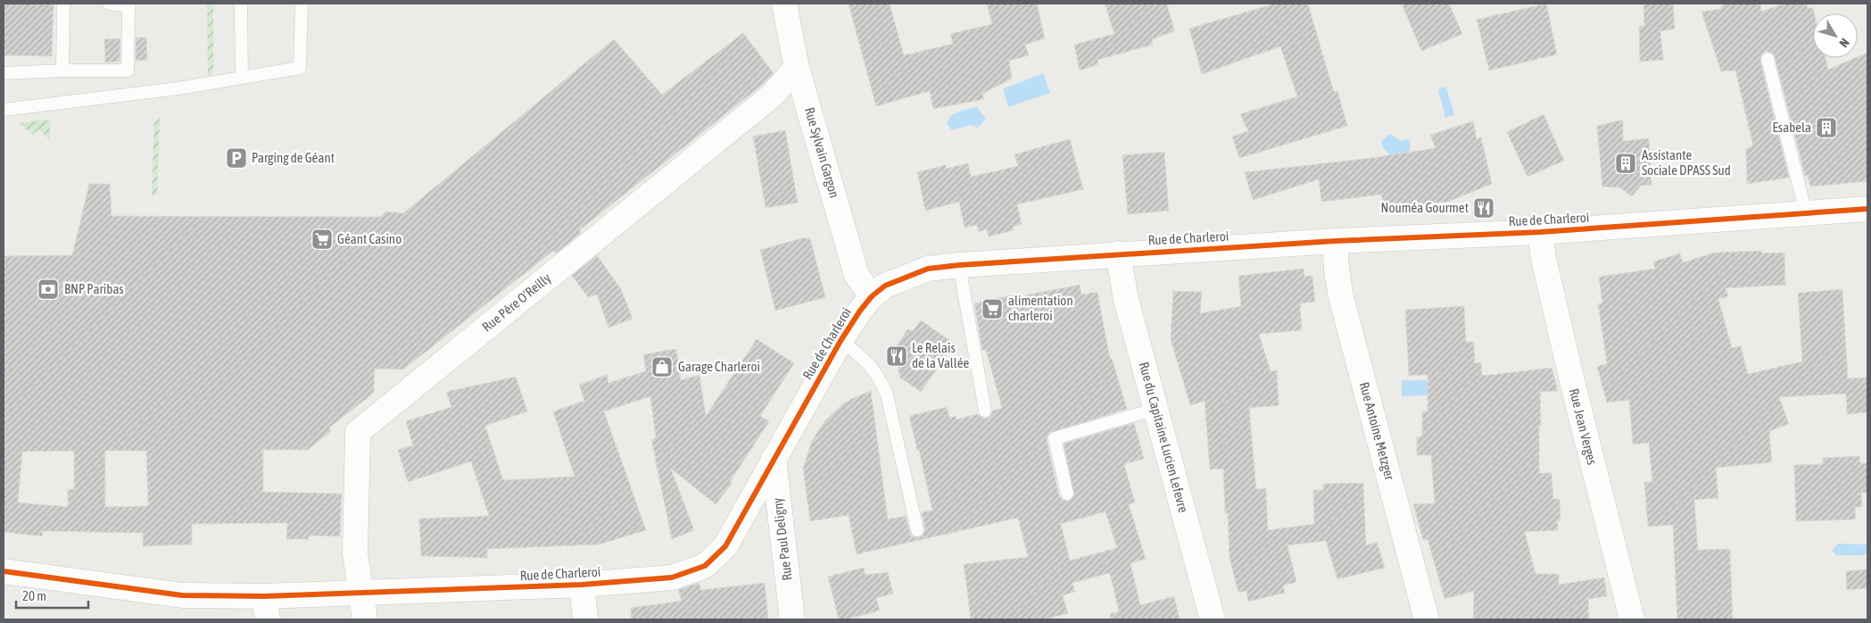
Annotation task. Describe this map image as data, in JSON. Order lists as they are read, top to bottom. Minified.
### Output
{"streets":{"street":["Rue Sylvain Gargon","Rue de Charleroi","Rue Père O'Reilly","Rue Jean Verges","Rue Antoine Metzger","Rue du Capitaine Lucien Lefevre","Rue Paul Deligny"]},"crossings":[["Rue Sylvain Gargon","Rue de Charleroi"],["Rue Sylvain Gargon","Rue Père O'Reilly"],["Rue de Charleroi","Rue Père O'Reilly"],["Rue de Charleroi","Rue Jean Verges"],["Rue de Charleroi","Rue Antoine Metzger"],["Rue de Charleroi","Rue du Capitaine Lucien Lefevre"],["Rue de Charleroi","Rue Paul Deligny"]],"places":{"building":["Esabela","Assistante Sociale DPASS Sud"],"parking":["Parging de Géant"],"restaurant":["Nouméa Gourmet","Le Relais de la Vallée"],"supermarket":["Géant Casino","alimentation charleroi"],"bank":["BNP Paribas"],"shop":["Garage Charleroi"]},"scale_bar":"20 m","north":"bottom right"}
